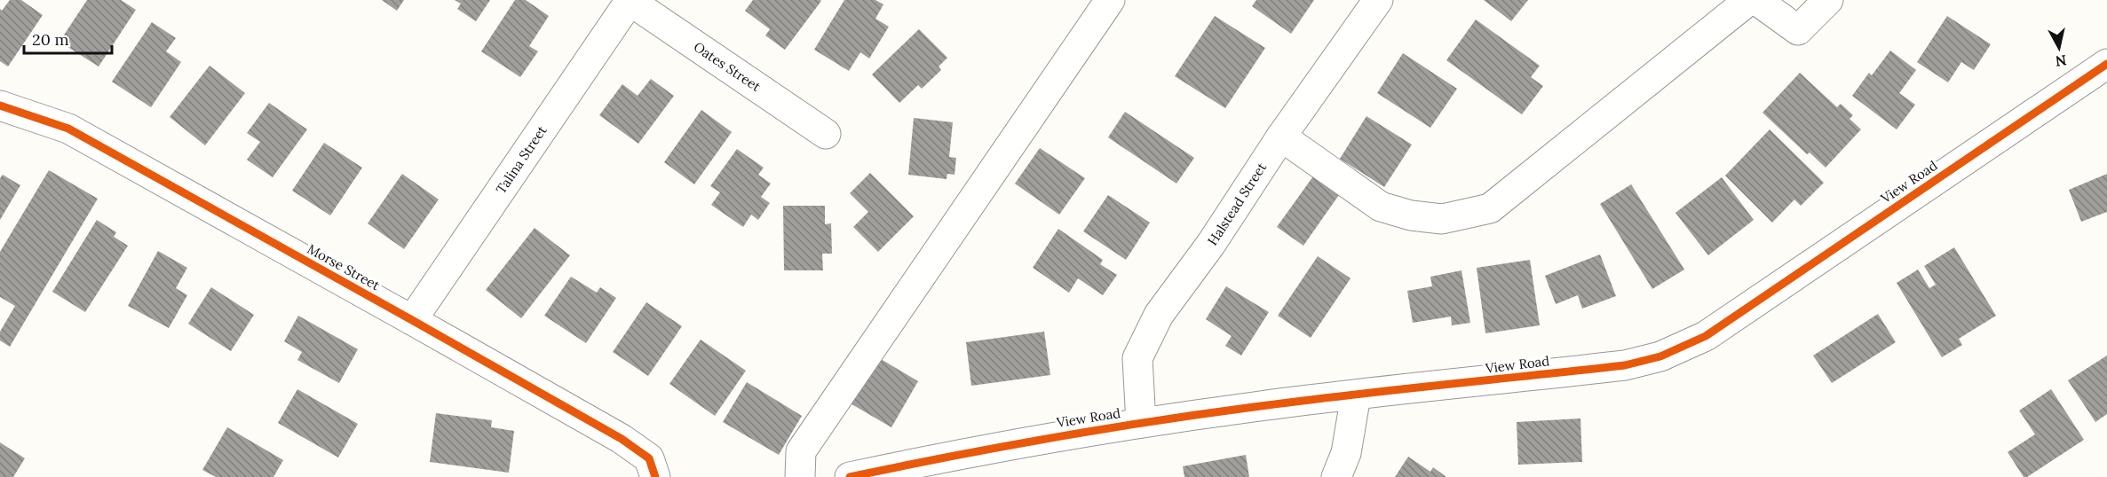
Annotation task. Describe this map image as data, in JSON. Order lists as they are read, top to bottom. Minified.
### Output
{"streets":{"street":["Oates Street","Talina Street","View Road","Halstead Street","Morse Street"]},"crossings":[["Oates Street","Talina Street"],["Talina Street","Morse Street"],["View Road","Halstead Street"]],"scale_bar":"20 m","north":"bottom"}
